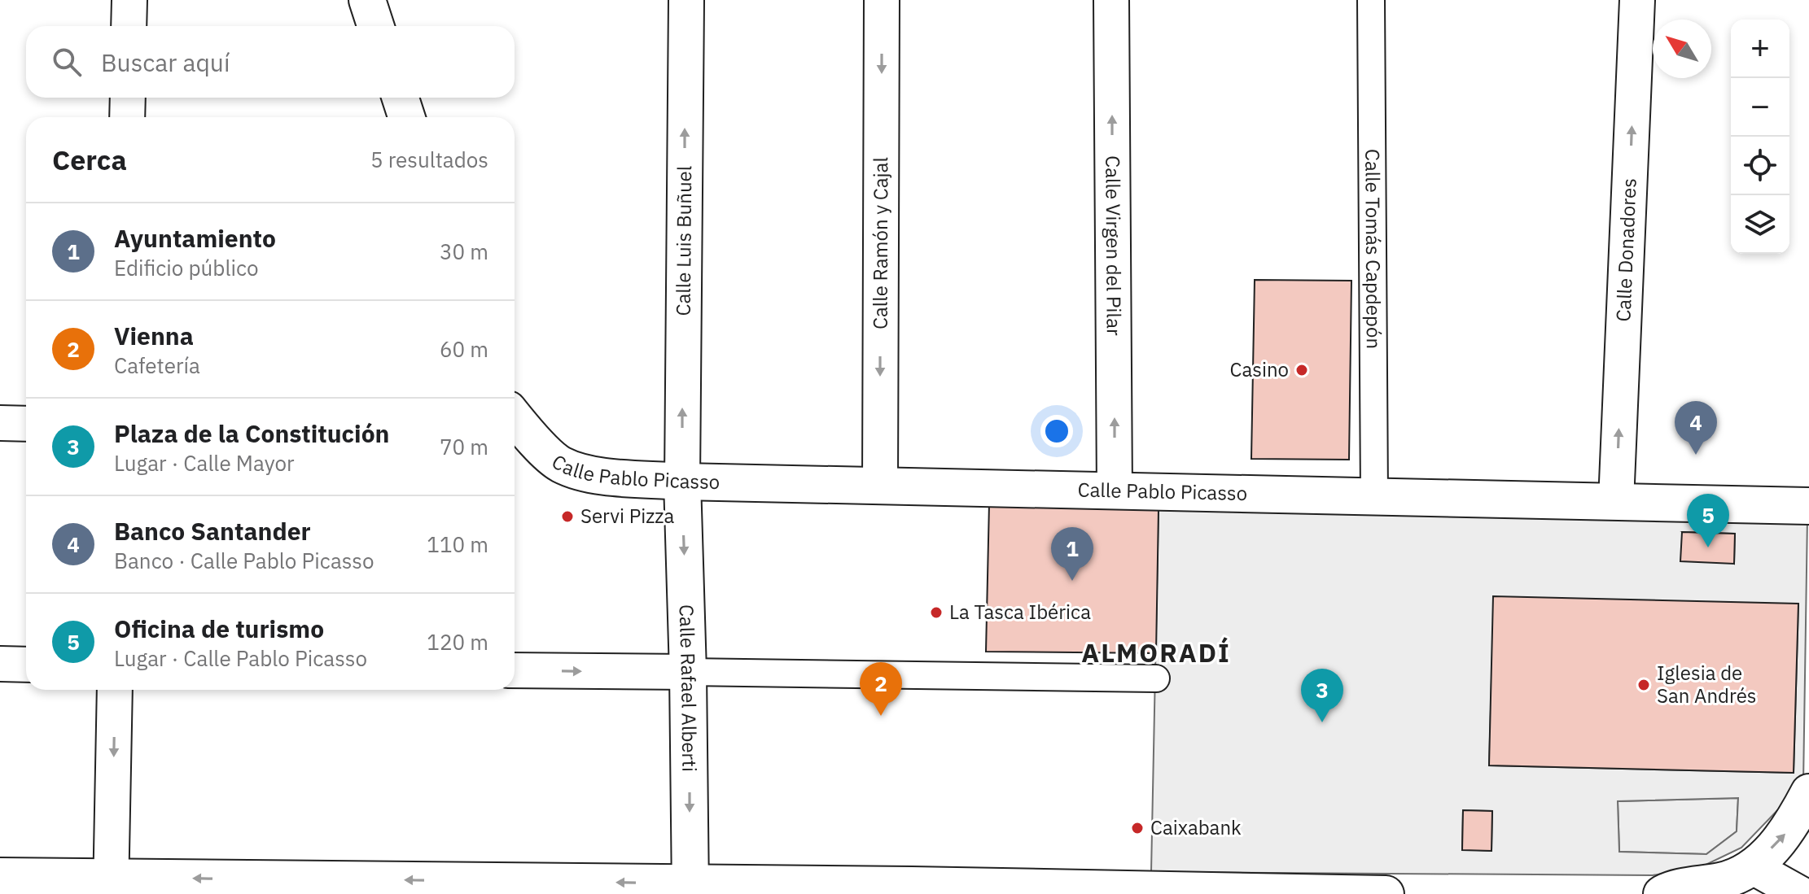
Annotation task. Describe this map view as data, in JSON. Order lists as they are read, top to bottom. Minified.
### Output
{"streets":{"main road":["Calle Pablo Picasso","Calle Rafael Alberti"],"street":["Calle Luis Buñuel","Calle Ramón y Cajal","Calle Virgen del Pilar","Calle Tomás Capdepón","Calle Donadores"]},"crossings":[["Calle Luis Buñuel","Calle Pablo Picasso"],["Calle Luis Buñuel","Calle Rafael Alberti"],["Calle Ramón y Cajal","Calle Pablo Picasso"],["Calle Virgen del Pilar","Calle Pablo Picasso"],["Calle Tomás Capdepón","Calle Pablo Picasso"],["Calle Donadores","Calle Pablo Picasso"],["Calle Pablo Picasso","Calle Rafael Alberti"]],"one_way":["Calle Luis Buñuel","Calle Ramón y Cajal","Calle Virgen del Pilar","Calle Donadores","Calle Rafael Alberti"],"districts":["ALMORADÍ"],"places":["Casino","Servi Pizza","La Tasca Ibérica","Iglesia de San Andrés","Caixabank"],"north":"top left","page":{"map_buttons":["+","−"],"search":"Buscar aquí","heading":["Cerca","5 resultados"],"list":[{"mark":"1","name":"Ayuntamiento","note":"Edificio público","value":"30 m"},{"mark":"2","name":"Vienna","note":"Cafetería","value":"60 m"},{"mark":"3","name":"Plaza de la Constitución","note":"Lugar · Calle Mayor","value":"70 m"},{"mark":"4","name":"Banco Santander","note":"Banco · Calle Pablo Picasso","value":"110 m"},{"mark":"5","name":"Oficina de turismo","note":"Lugar · Calle Pablo Picasso","value":"120 m"}],"pins":["4","5","1","2","3"]}}
